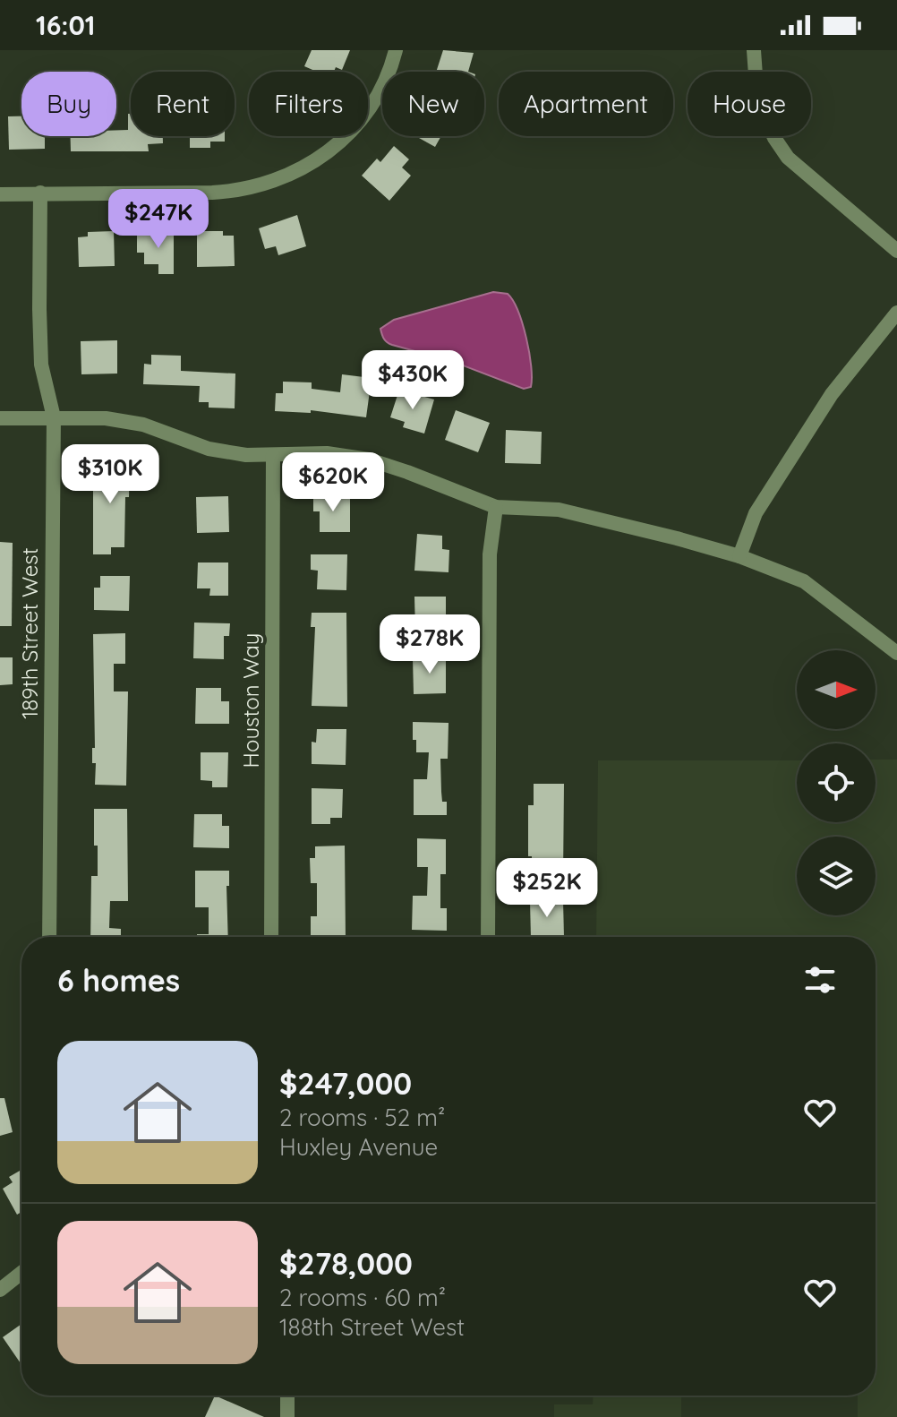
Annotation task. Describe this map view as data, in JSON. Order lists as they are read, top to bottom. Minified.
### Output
{"streets":{"street":["189th Street West","Houston Way"]},"north":"right","page":{"status":"16:01","chip":["Buy","Rent","Filters","New","Apartment","House"],"price":["$247K","$430K","$310K","$620K","$278K","$252K"],"heading":"6 homes","list":[{"name":"$247,000","note":"2 rooms · 52 m² · Huxley Avenue"},{"name":"$278,000","note":"2 rooms · 60 m² · 188th Street West"}]}}
